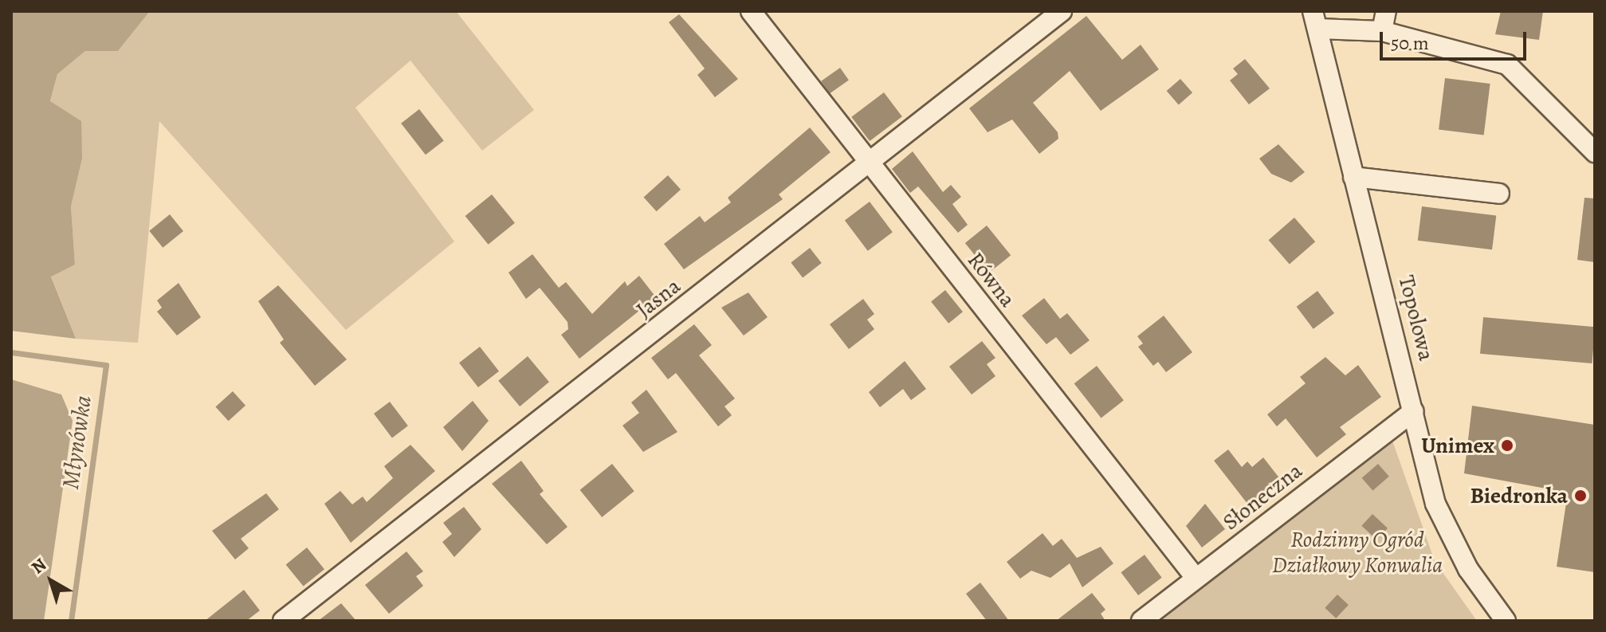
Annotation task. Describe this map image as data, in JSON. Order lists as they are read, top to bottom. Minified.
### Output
{"streets":{"street":["Równa","Jasna","Topolowa","Słoneczna"]},"crossings":[["Równa","Jasna"],["Równa","Słoneczna"],["Topolowa","Słoneczna"]],"water":["Młynówka"],"parks":["Rodzinny Ogród Działkowy Konwalia"],"places":["Unimex","Biedronka"],"scale_bar":"50 m","north":"top left"}
